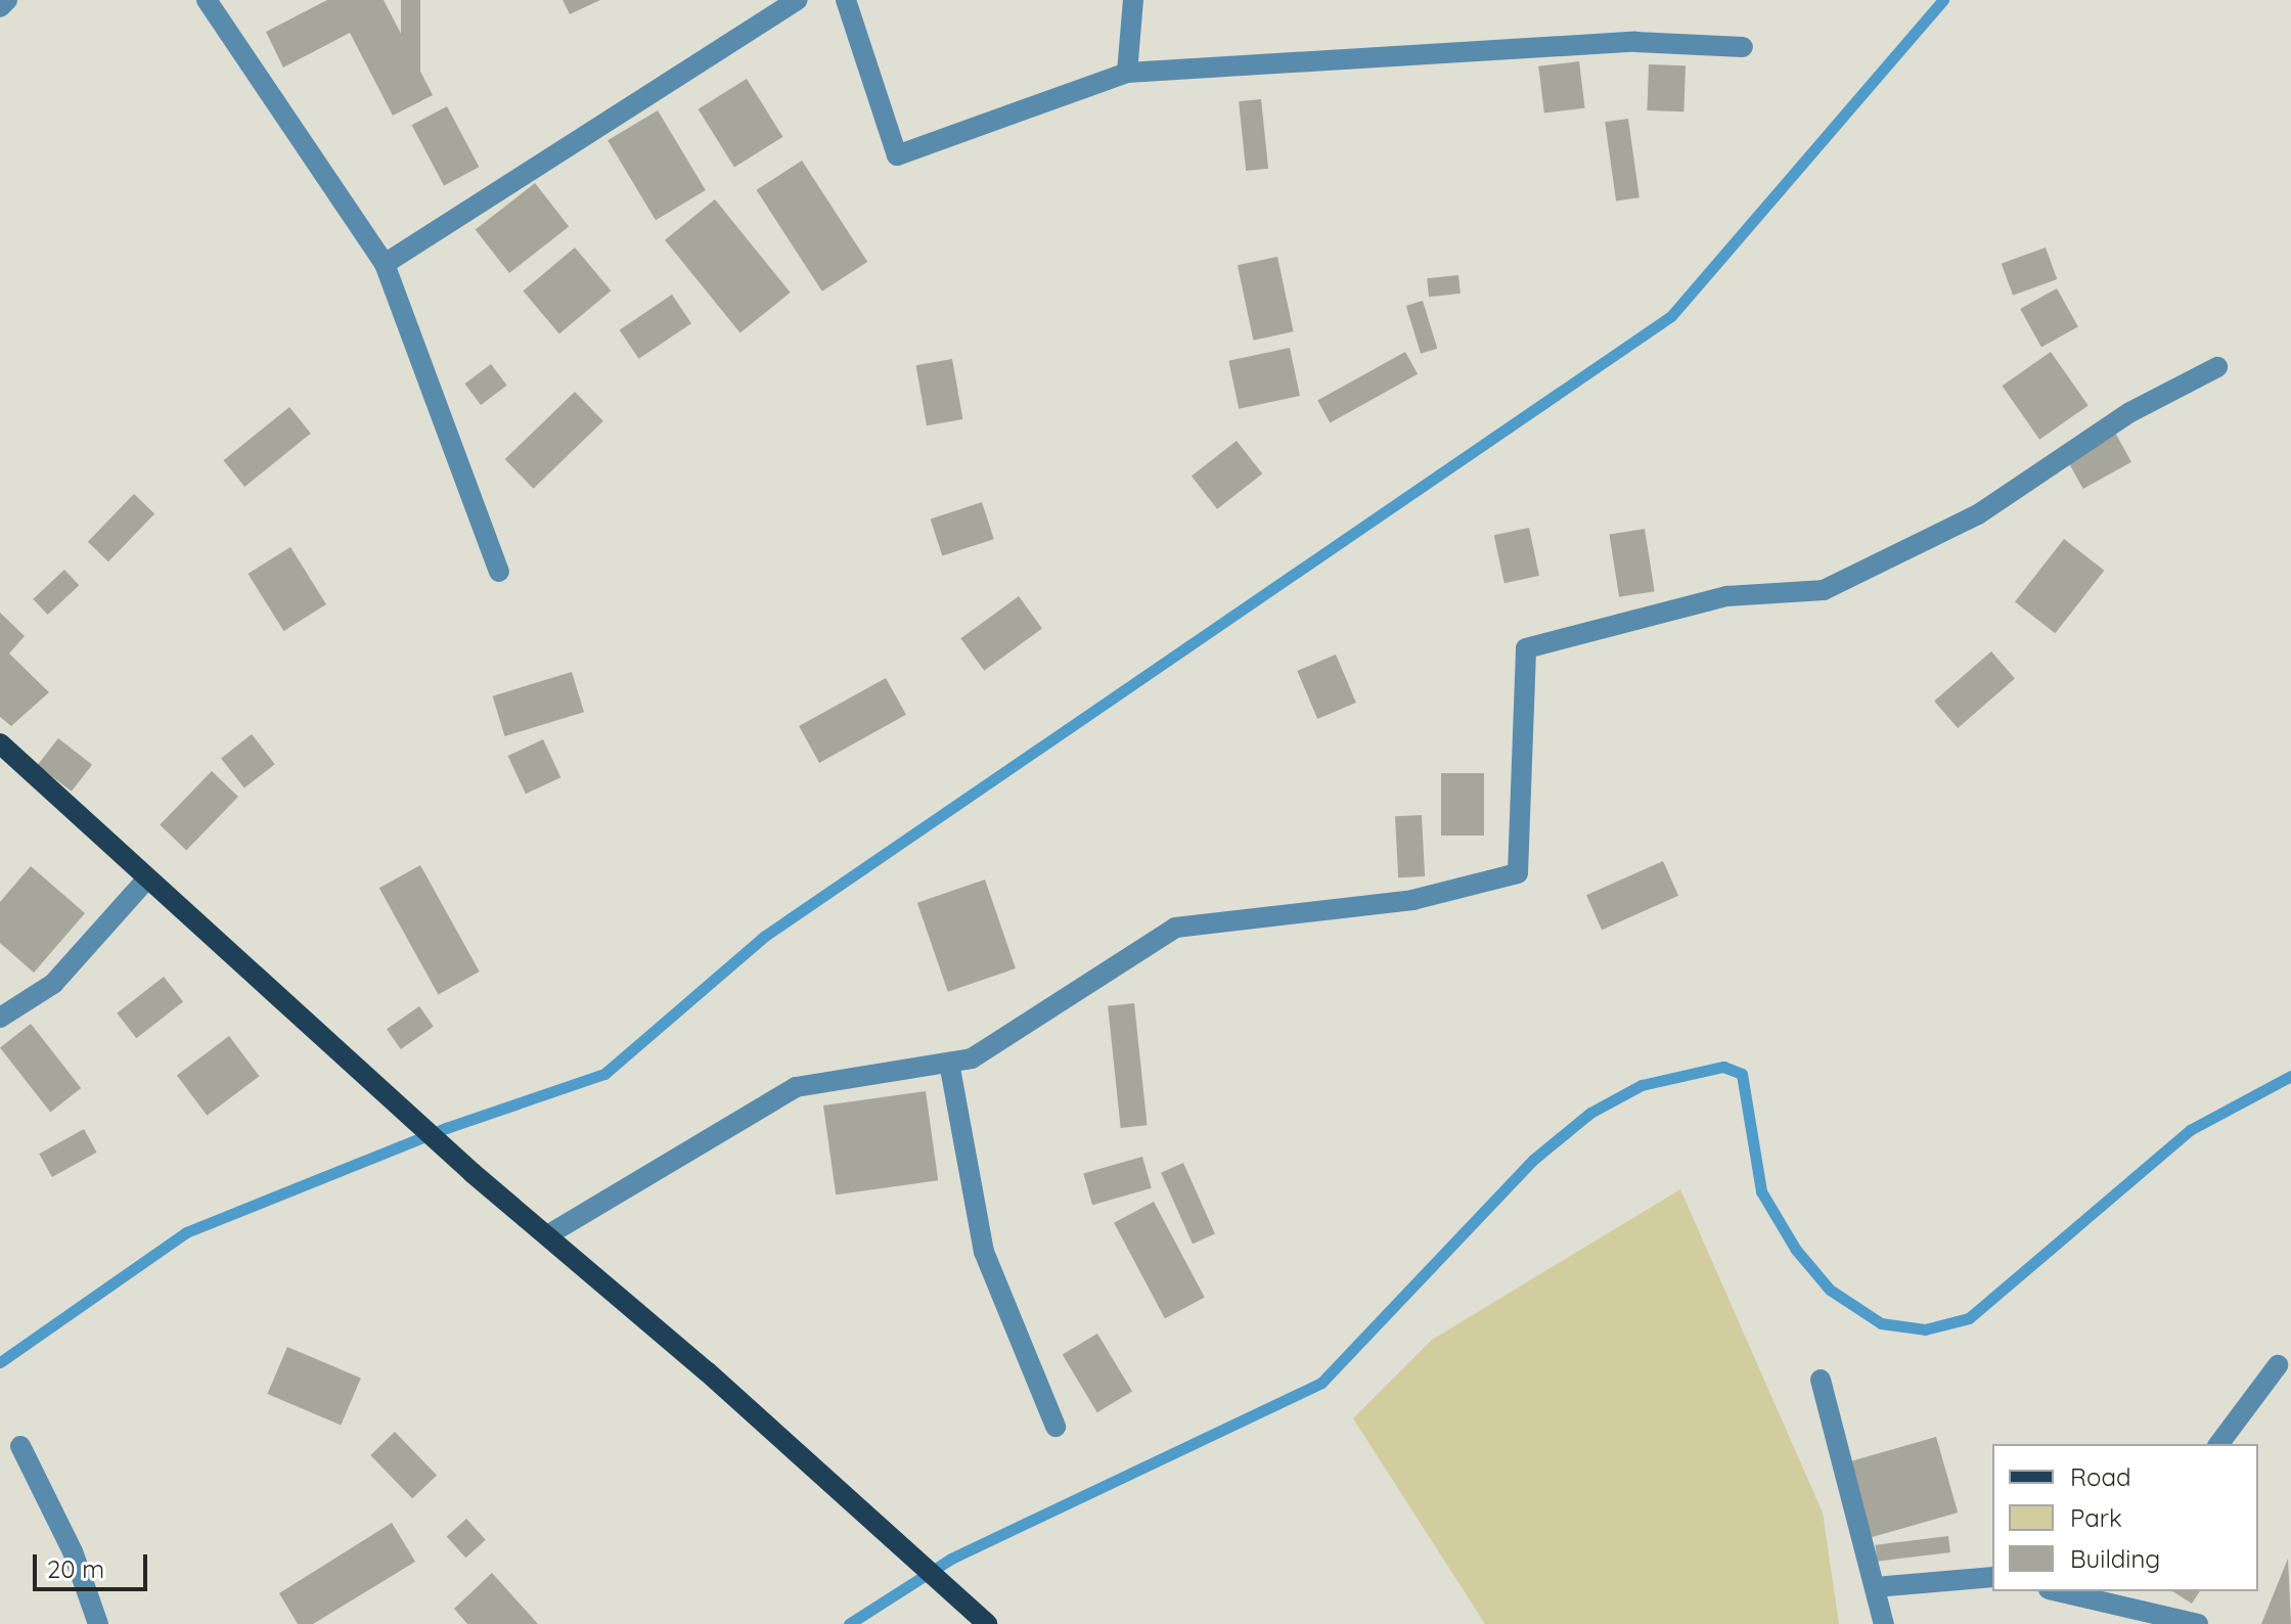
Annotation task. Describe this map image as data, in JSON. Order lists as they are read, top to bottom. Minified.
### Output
{"legend":["Road","Park","Building"],"scale_bar":"20 m"}
